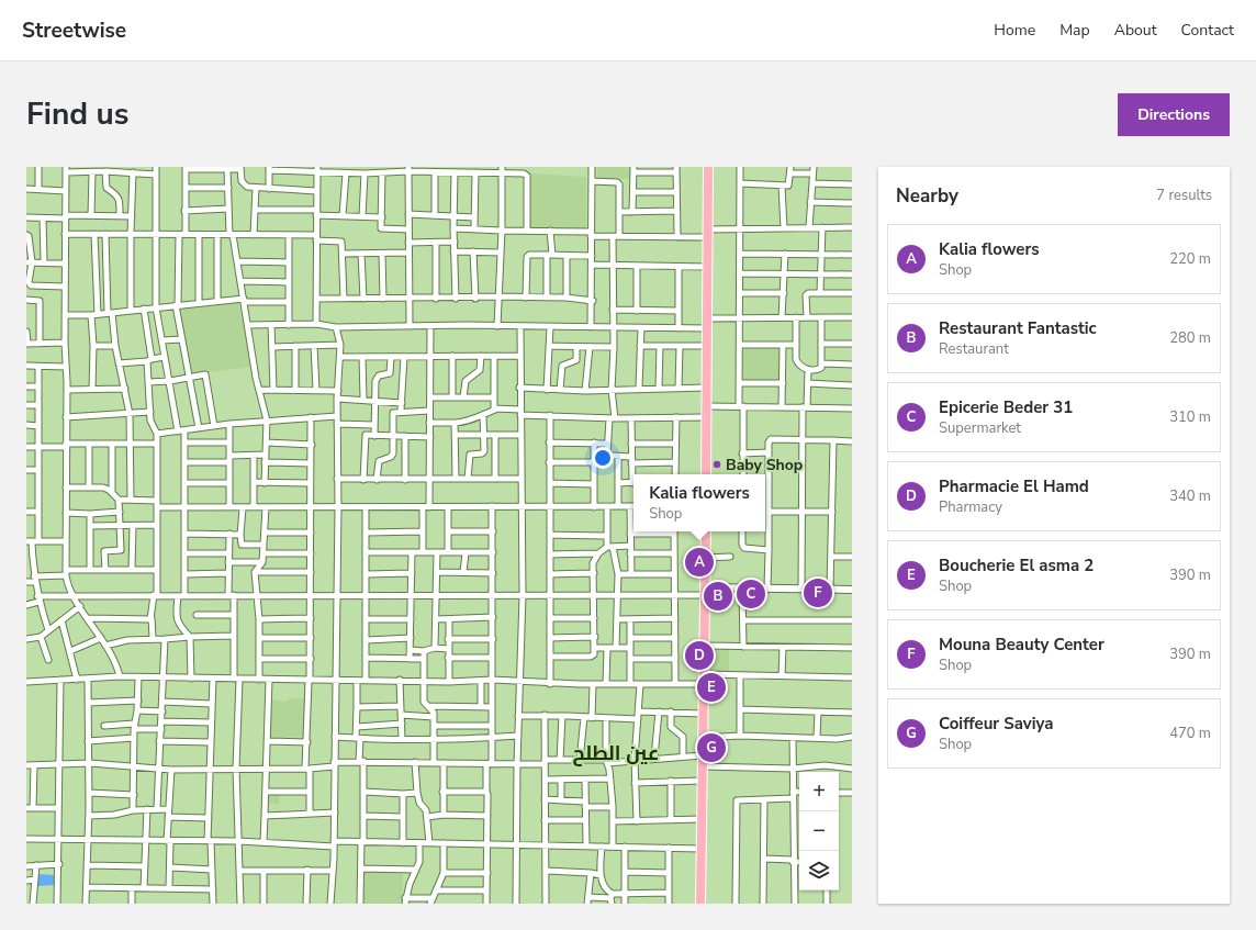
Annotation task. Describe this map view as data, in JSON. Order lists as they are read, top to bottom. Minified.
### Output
{"districts":["عين الطلح"],"places":["Baby Shop"],"page":{"header":"Streetwise","nav":["Home","Map","About","Contact"],"title":"Find us","buttons":"Directions","heading":["Nearby","7 results"],"list":[{"mark":"A","name":"Kalia flowers","note":"Shop","value":"220 m"},{"mark":"B","name":"Restaurant Fantastic","note":"Restaurant","value":"280 m"},{"mark":"C","name":"Epicerie Beder 31","note":"Supermarket","value":"310 m"},{"mark":"D","name":"Pharmacie El Hamd","note":"Pharmacy","value":"340 m"},{"mark":"E","name":"Boucherie El asma 2","note":"Shop","value":"390 m"},{"mark":"F","name":"Mouna Beauty Center","note":"Shop","value":"390 m"},{"mark":"G","name":"Coiffeur Saviya","note":"Shop","value":"470 m"}],"popup":["Kalia flowers","Shop"],"pins":["A","F","C","B","D","E","G"],"map_buttons":["+","−"]}}
